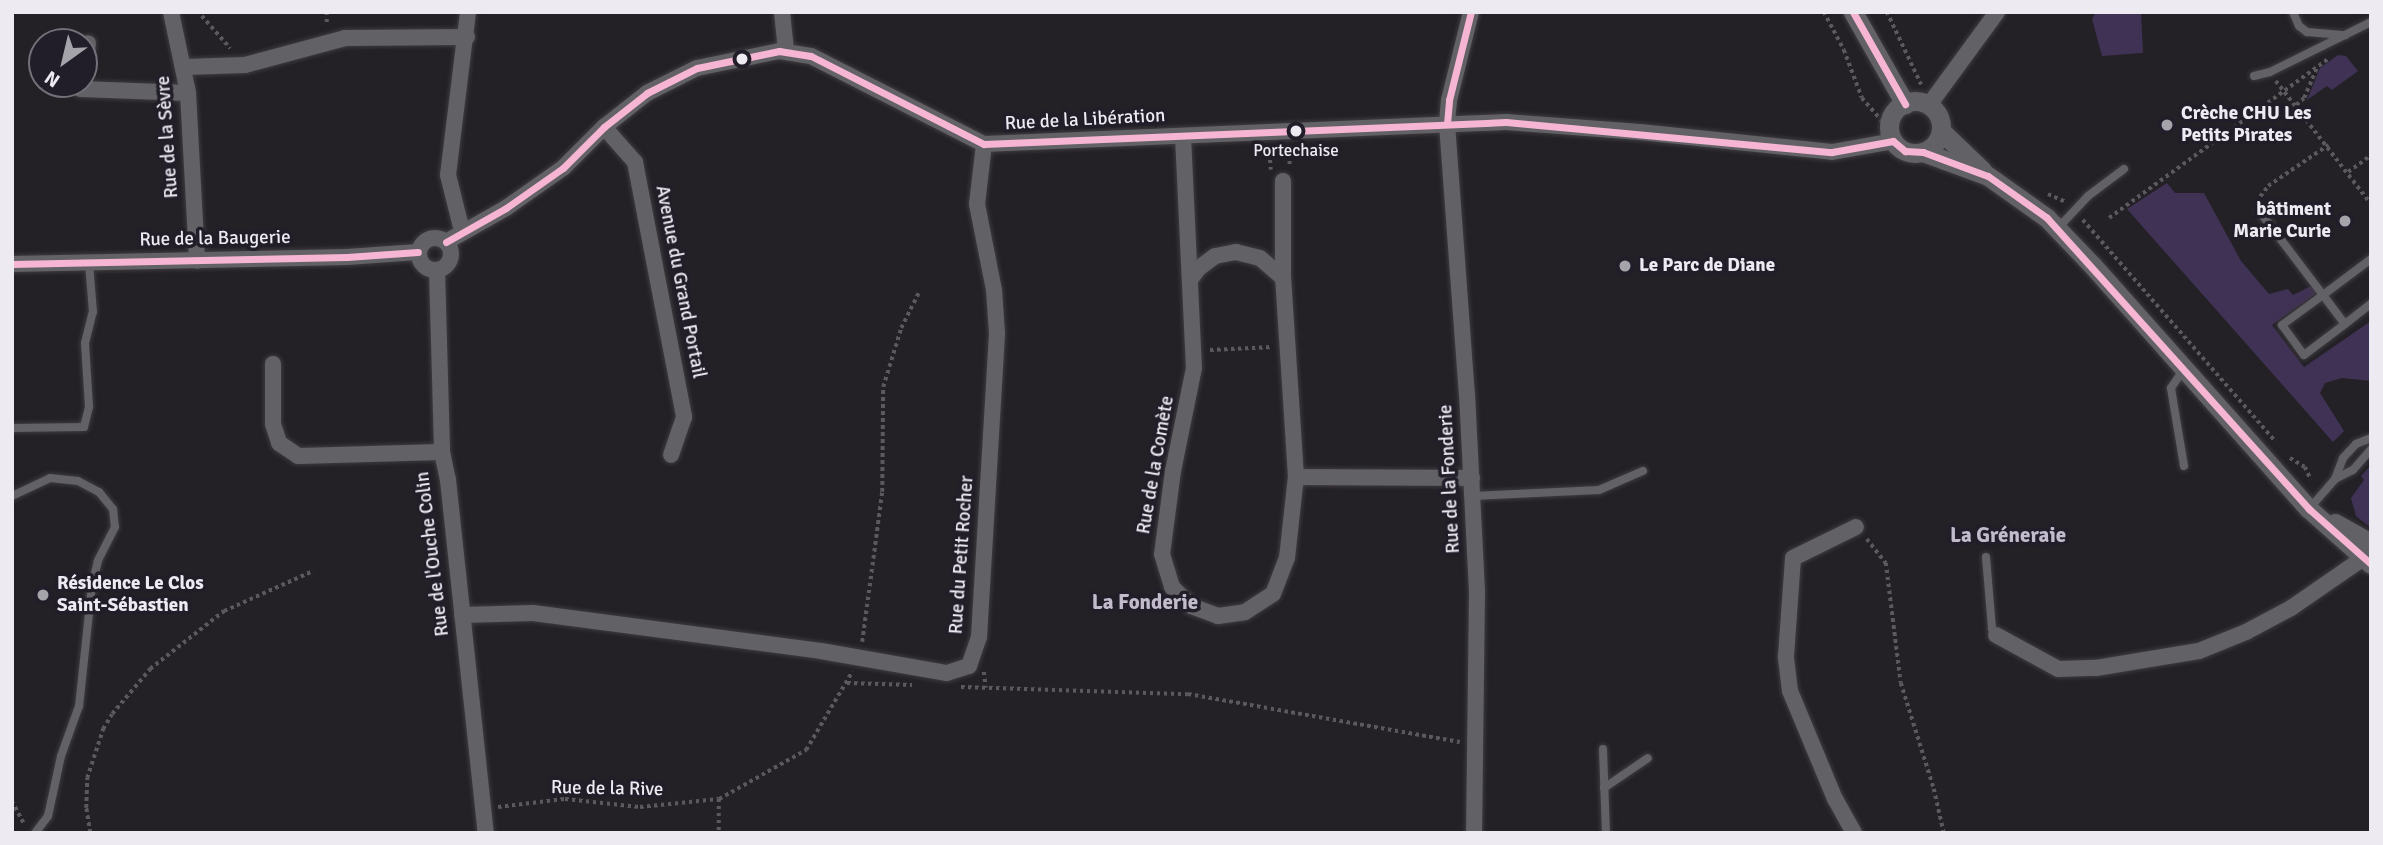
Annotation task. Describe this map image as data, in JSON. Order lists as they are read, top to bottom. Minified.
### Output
{"streets":{"street":["Rue de la Libération","Rue de la Sèvre","Rue de la Baugerie","Avenue du Grand Portail","Rue de la Comète","Rue de la Fonderie","Rue de l'Ouche Colin","Rue du Petit Rocher"],"path":["Rue de la Rive"]},"crossings":[["Rue de la Libération","Rue de la Comète"],["Rue de la Libération","Rue de la Fonderie"],["Rue de la Libération","Rue du Petit Rocher"],["Rue de la Sèvre","Rue de la Baugerie"],["Rue de la Baugerie","Rue de l'Ouche Colin"],["Rue de l'Ouche Colin","Rue du Petit Rocher"],["Rue de l'Ouche Colin","Rue de la Rive"]],"districts":["La Gréneraie","La Fonderie"],"places":["Crèche CHU Les Petits Pirates","Portechaise","bâtiment Marie Curie","Le Parc de Diane","Résidence Le Clos Saint-Sébastien"],"north":"bottom left"}
